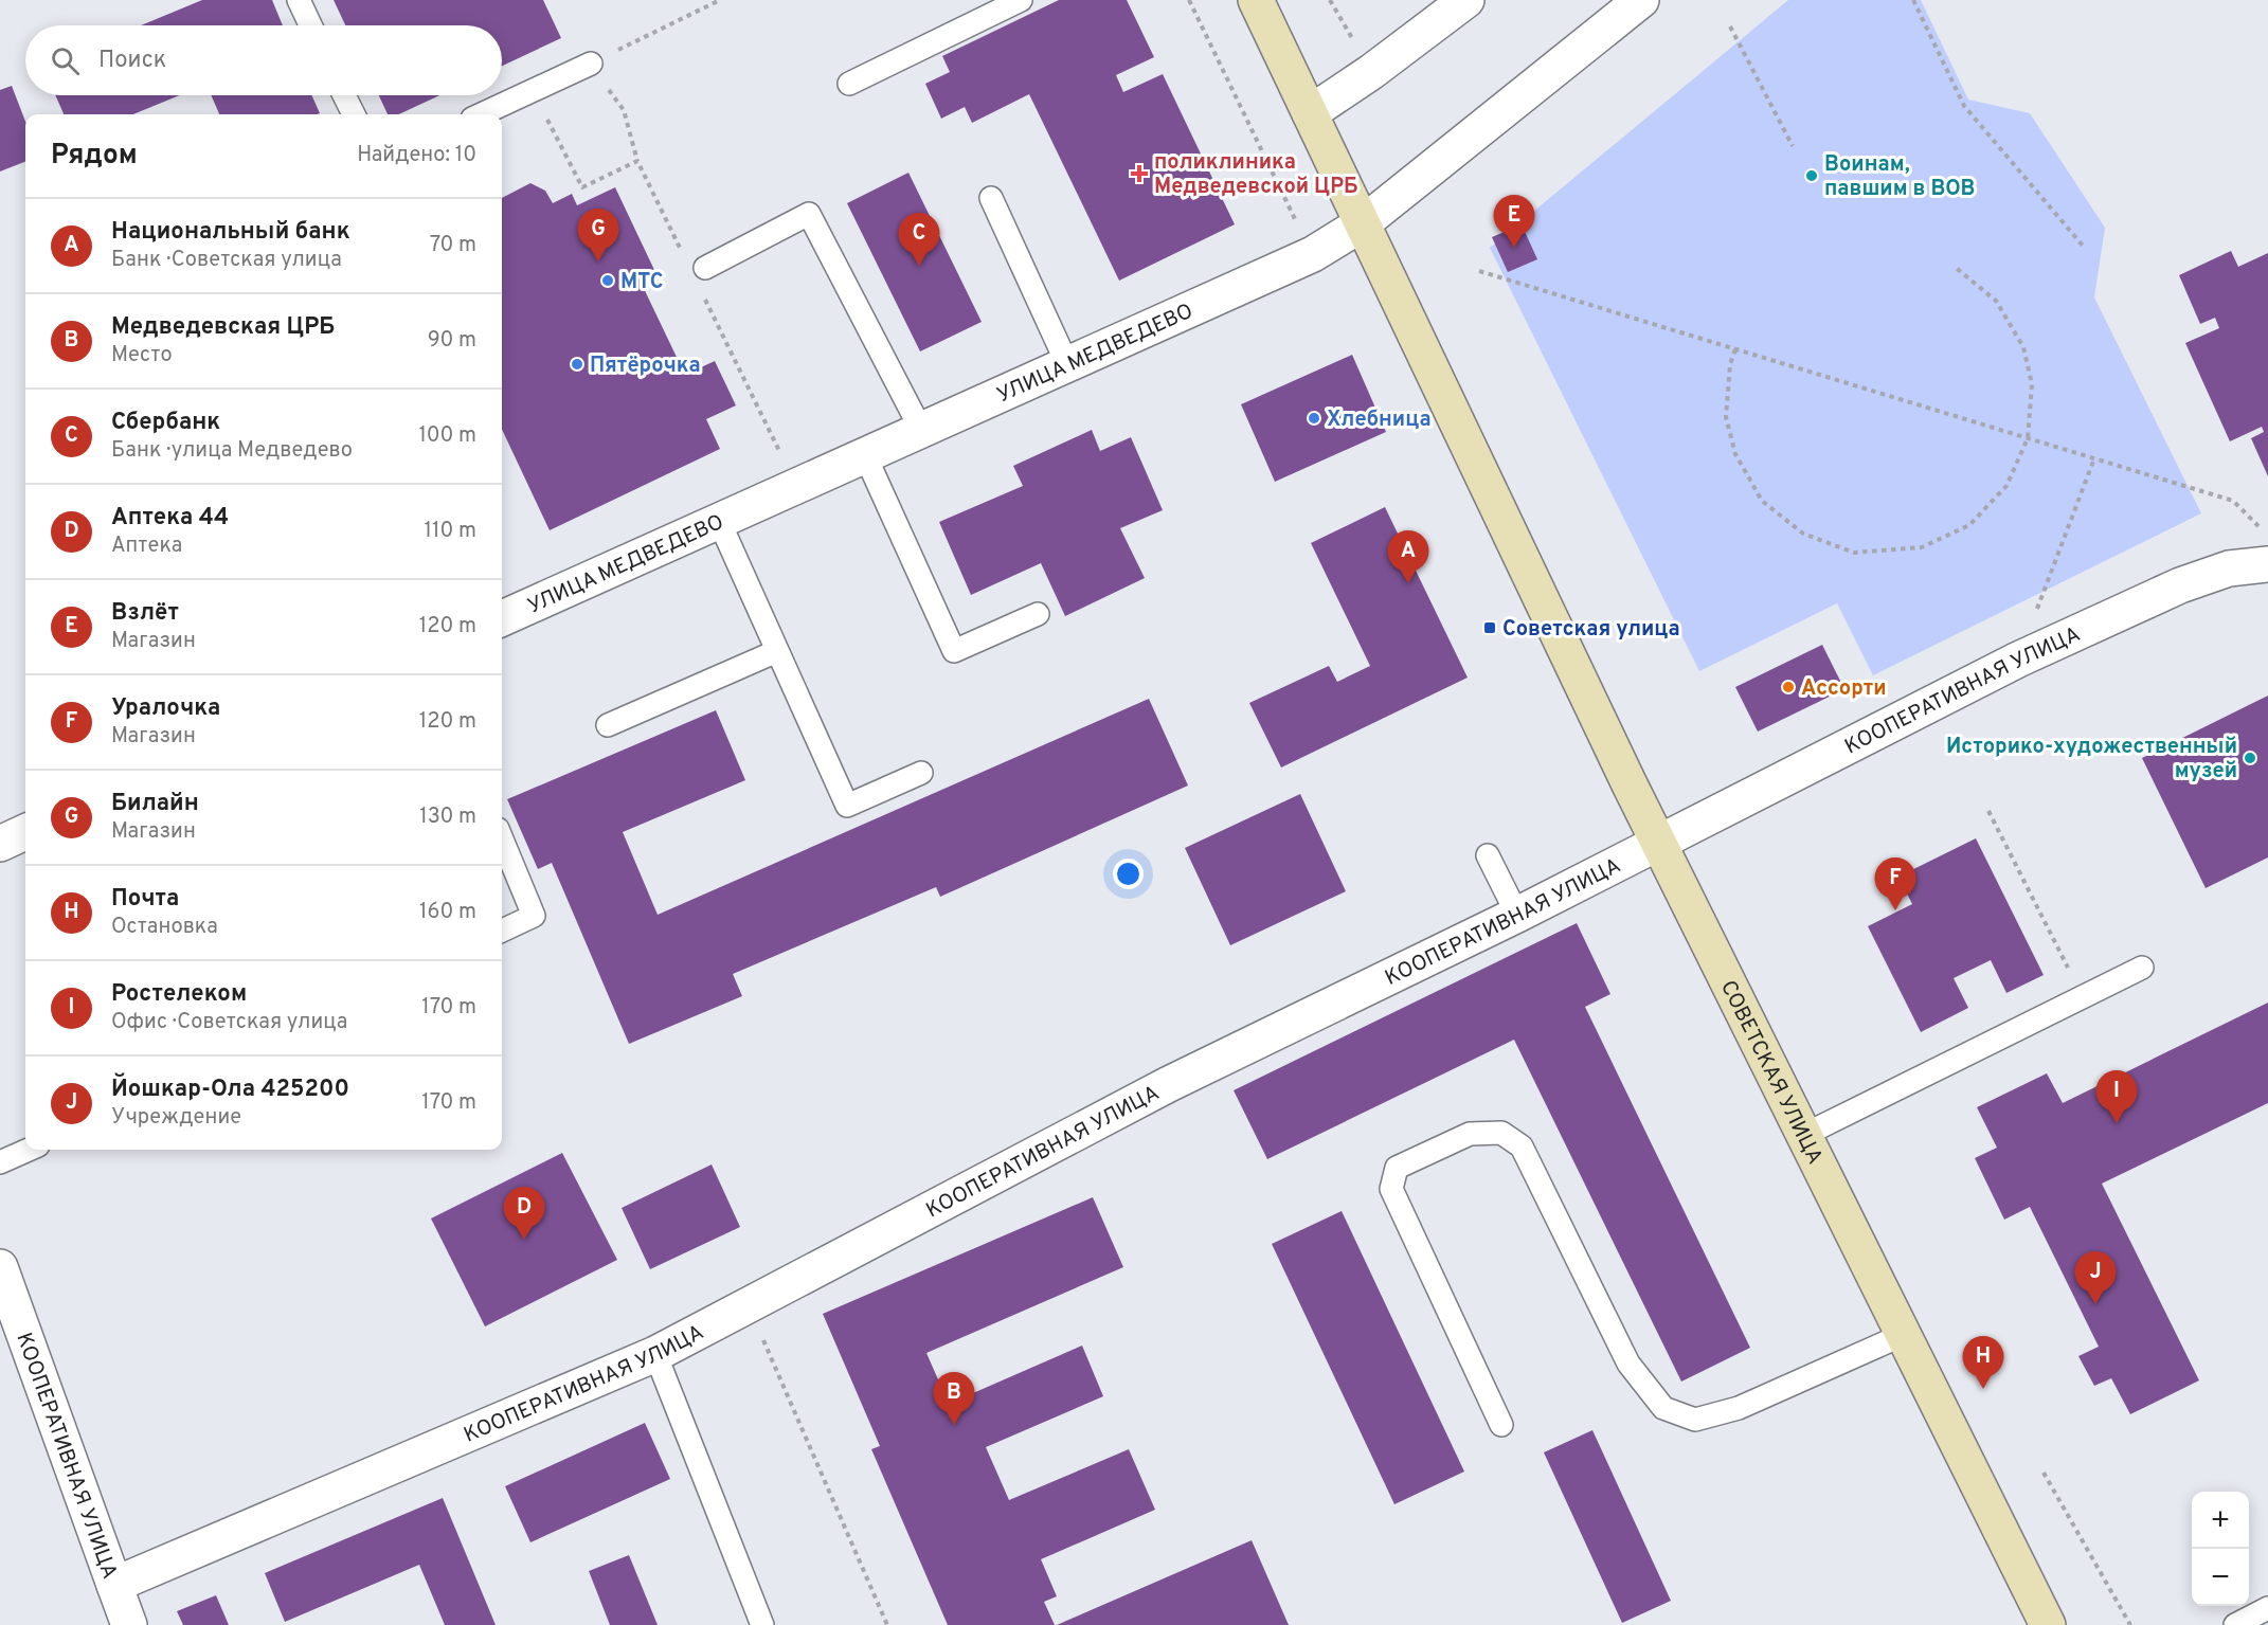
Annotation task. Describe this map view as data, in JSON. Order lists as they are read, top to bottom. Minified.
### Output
{"streets":{"main road":["СОВЕТСКАЯ УЛИЦА"],"street":["УЛИЦА МЕДВЕДЕВО","КООПЕРАТИВНАЯ УЛИЦА"]},"crossings":[["УЛИЦА МЕДВЕДЕВО","СОВЕТСКАЯ УЛИЦА"],["КООПЕРАТИВНАЯ УЛИЦА","СОВЕТСКАЯ УЛИЦА"]],"places":{"health":["поликлиника Медведевской ЦРБ"],"other":["Воинам, павшим в ВОВ","МТС","Пятёрочка","Хлебница","Ассорти","Историко-художественный музей"],"transit":["Советская улица"]},"page":{"search":"Поиск","heading":["Рядом","Найдено: 10"],"pins":["E","G","C","A","F","I","D","J","H","B"],"list":[{"mark":"A","name":"Национальный банк","note":"Банк · Советская улица","value":"70 m"},{"mark":"B","name":"Медведевская ЦРБ","note":"Место","value":"90 m"},{"mark":"C","name":"Сбербанк","note":"Банк · улица Медведево","value":"100 m"},{"mark":"D","name":"Аптека 44","note":"Аптека","value":"110 m"},{"mark":"E","name":"Взлёт","note":"Магазин","value":"120 m"},{"mark":"F","name":"Уралочка","note":"Магазин","value":"120 m"},{"mark":"G","name":"Билайн","note":"Магазин","value":"130 m"},{"mark":"H","name":"Почта","note":"Остановка","value":"160 m"},{"mark":"I","name":"Ростелеком","note":"Офис · Советская улица","value":"170 m"},{"mark":"J","name":"Йошкар-Ола 425200","note":"Учреждение","value":"170 m"}],"map_buttons":["+","−"]}}
